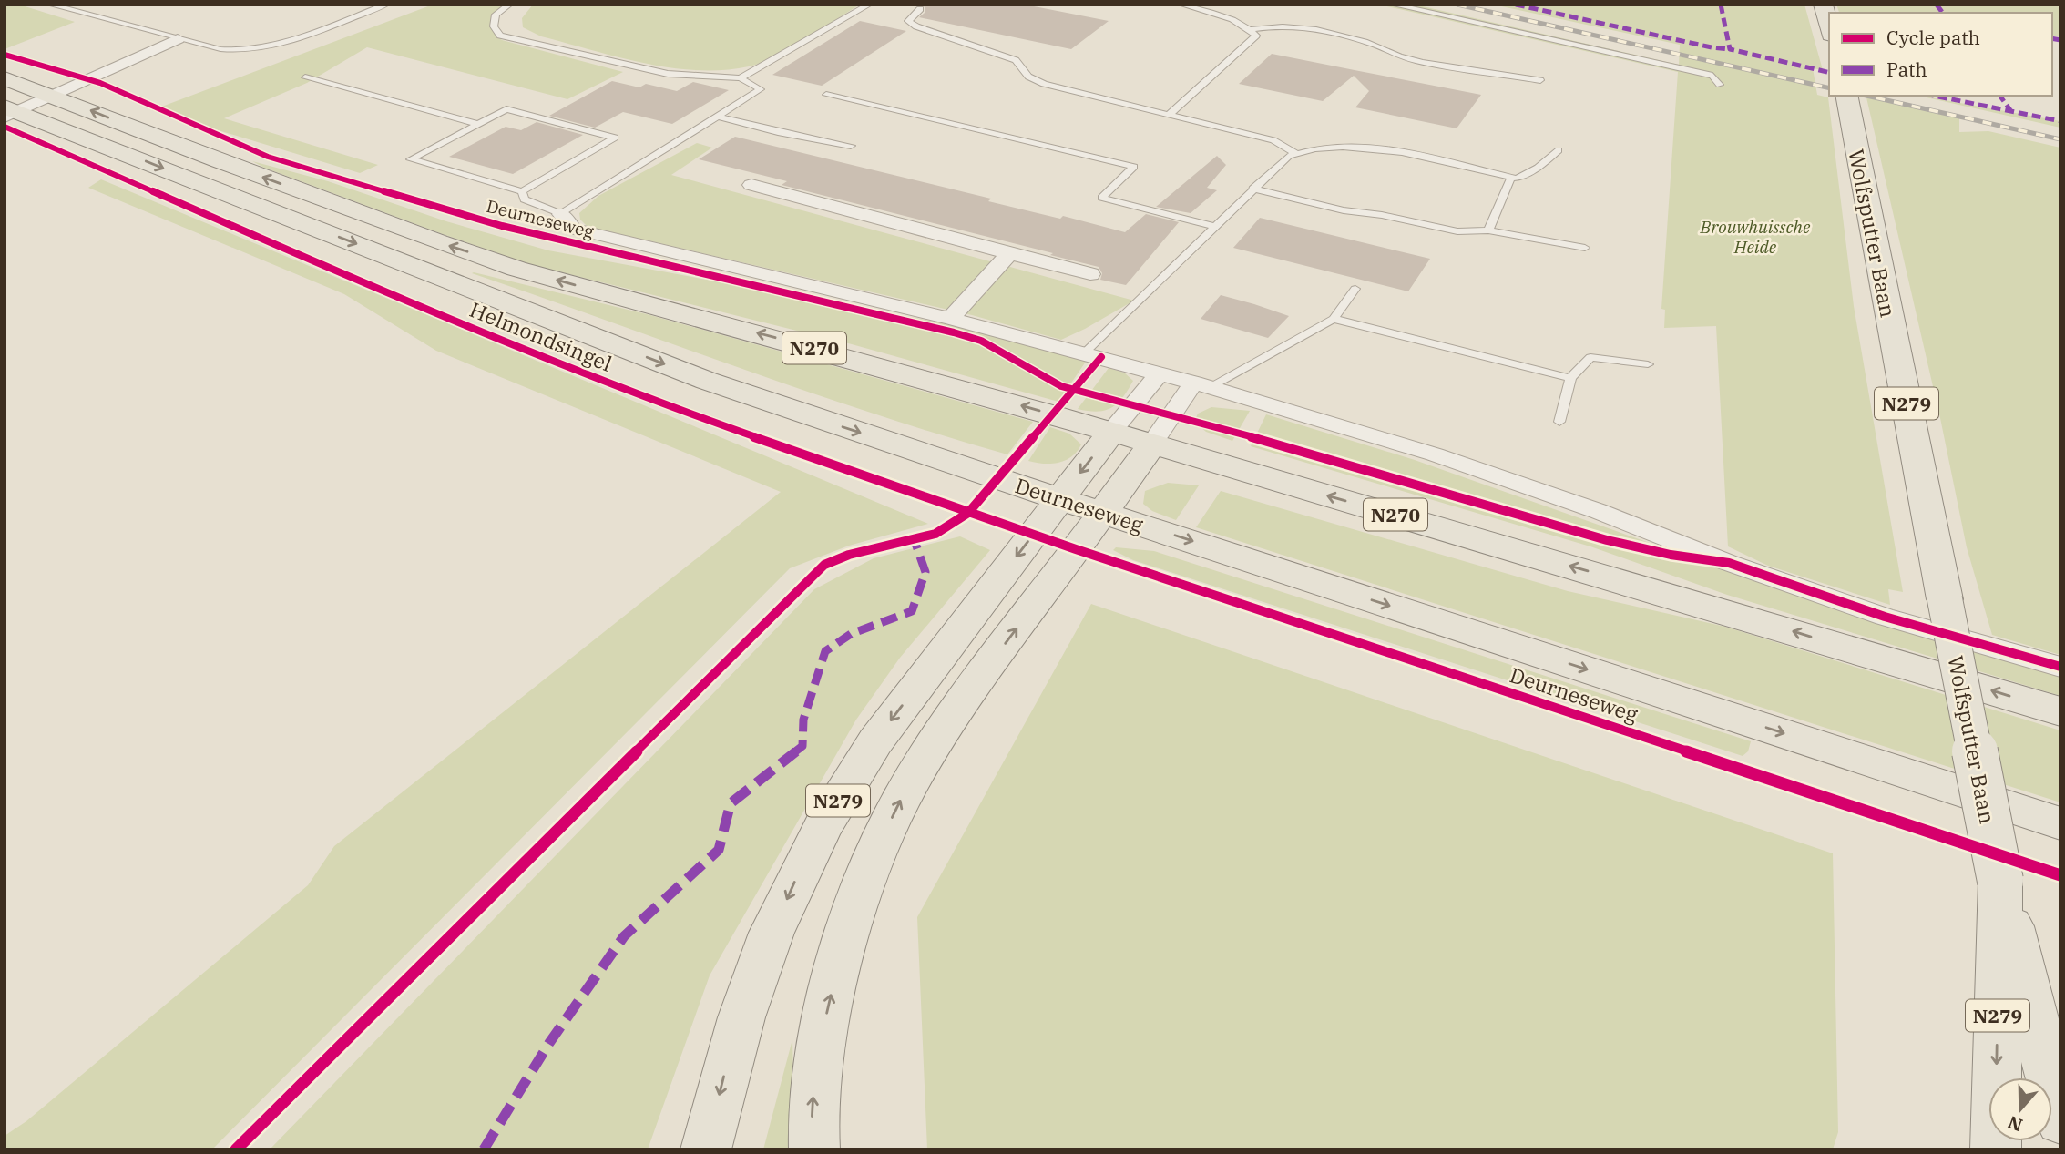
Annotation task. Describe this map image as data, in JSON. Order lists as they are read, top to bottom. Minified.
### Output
{"streets":{"main road":["Deurneseweg","Wolfsputter Baan","N270","N279"],"cycle path":["Helmondsingel"]},"crossings":[["Deurneseweg","N279"],["Wolfsputter Baan","N279"]],"parks":["Brouwhuissche Heide"],"legend":["Cycle path","Path"],"north":"bottom"}
